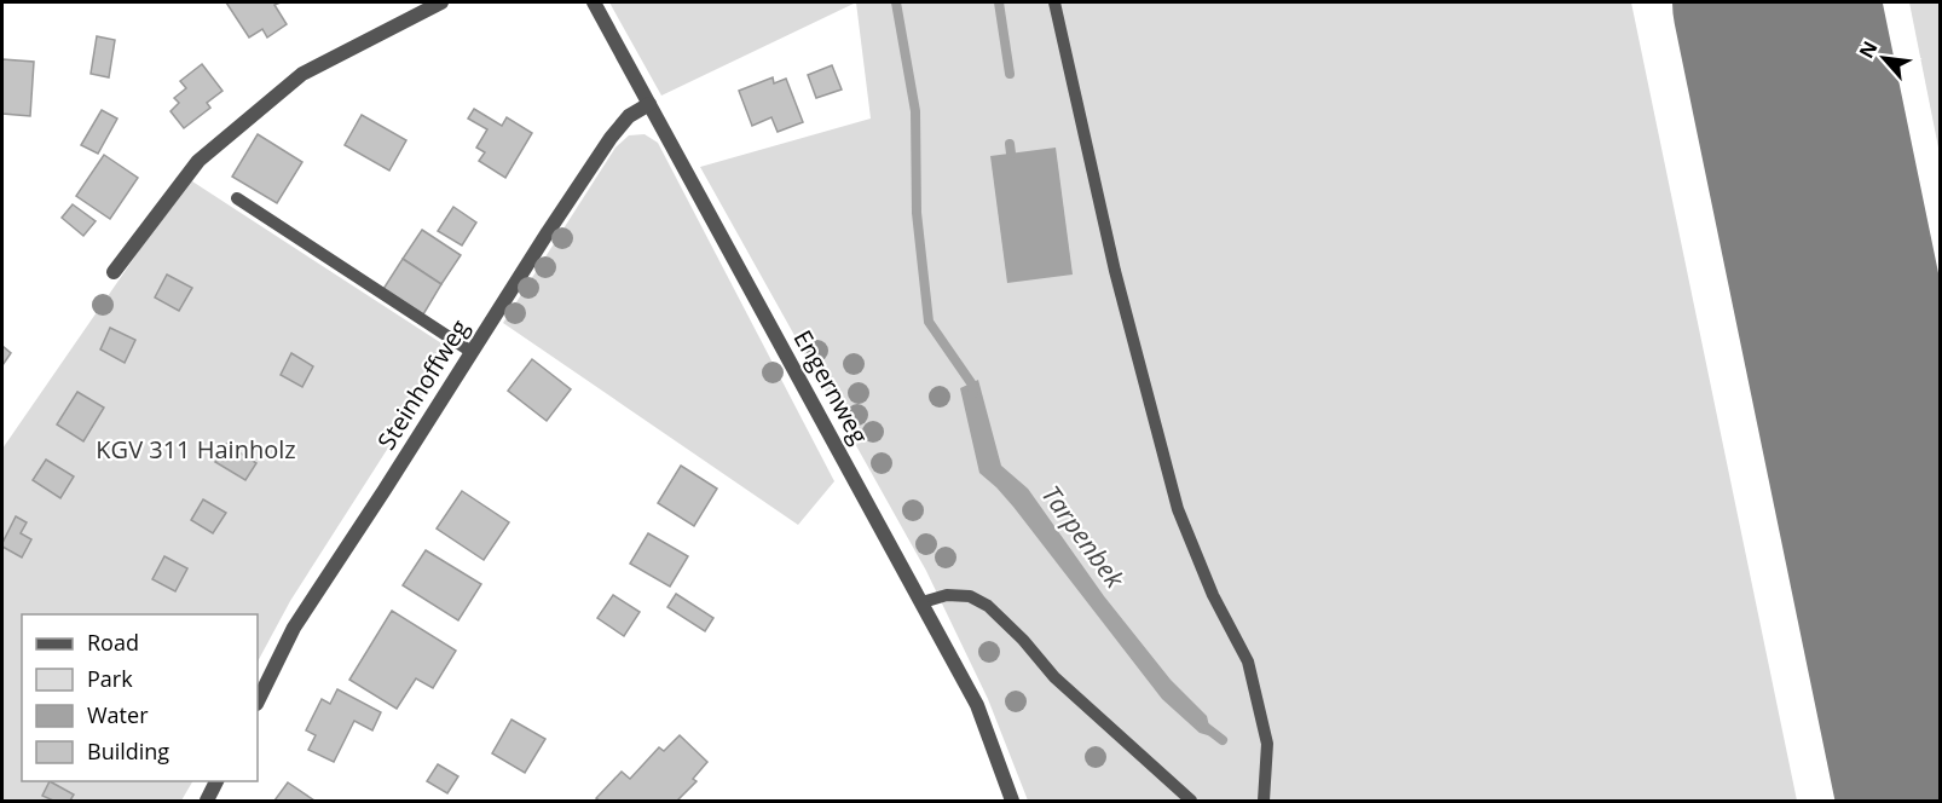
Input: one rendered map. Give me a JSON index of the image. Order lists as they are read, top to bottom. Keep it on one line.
{"streets":{"street":["Steinhoffweg","Engernweg"]},"crossings":[["Steinhoffweg","Engernweg"]],"water":["Tarpenbek"],"parks":["KGV 311 Hainholz"],"legend":["Road","Park","Water","Building"],"north":"top left"}
